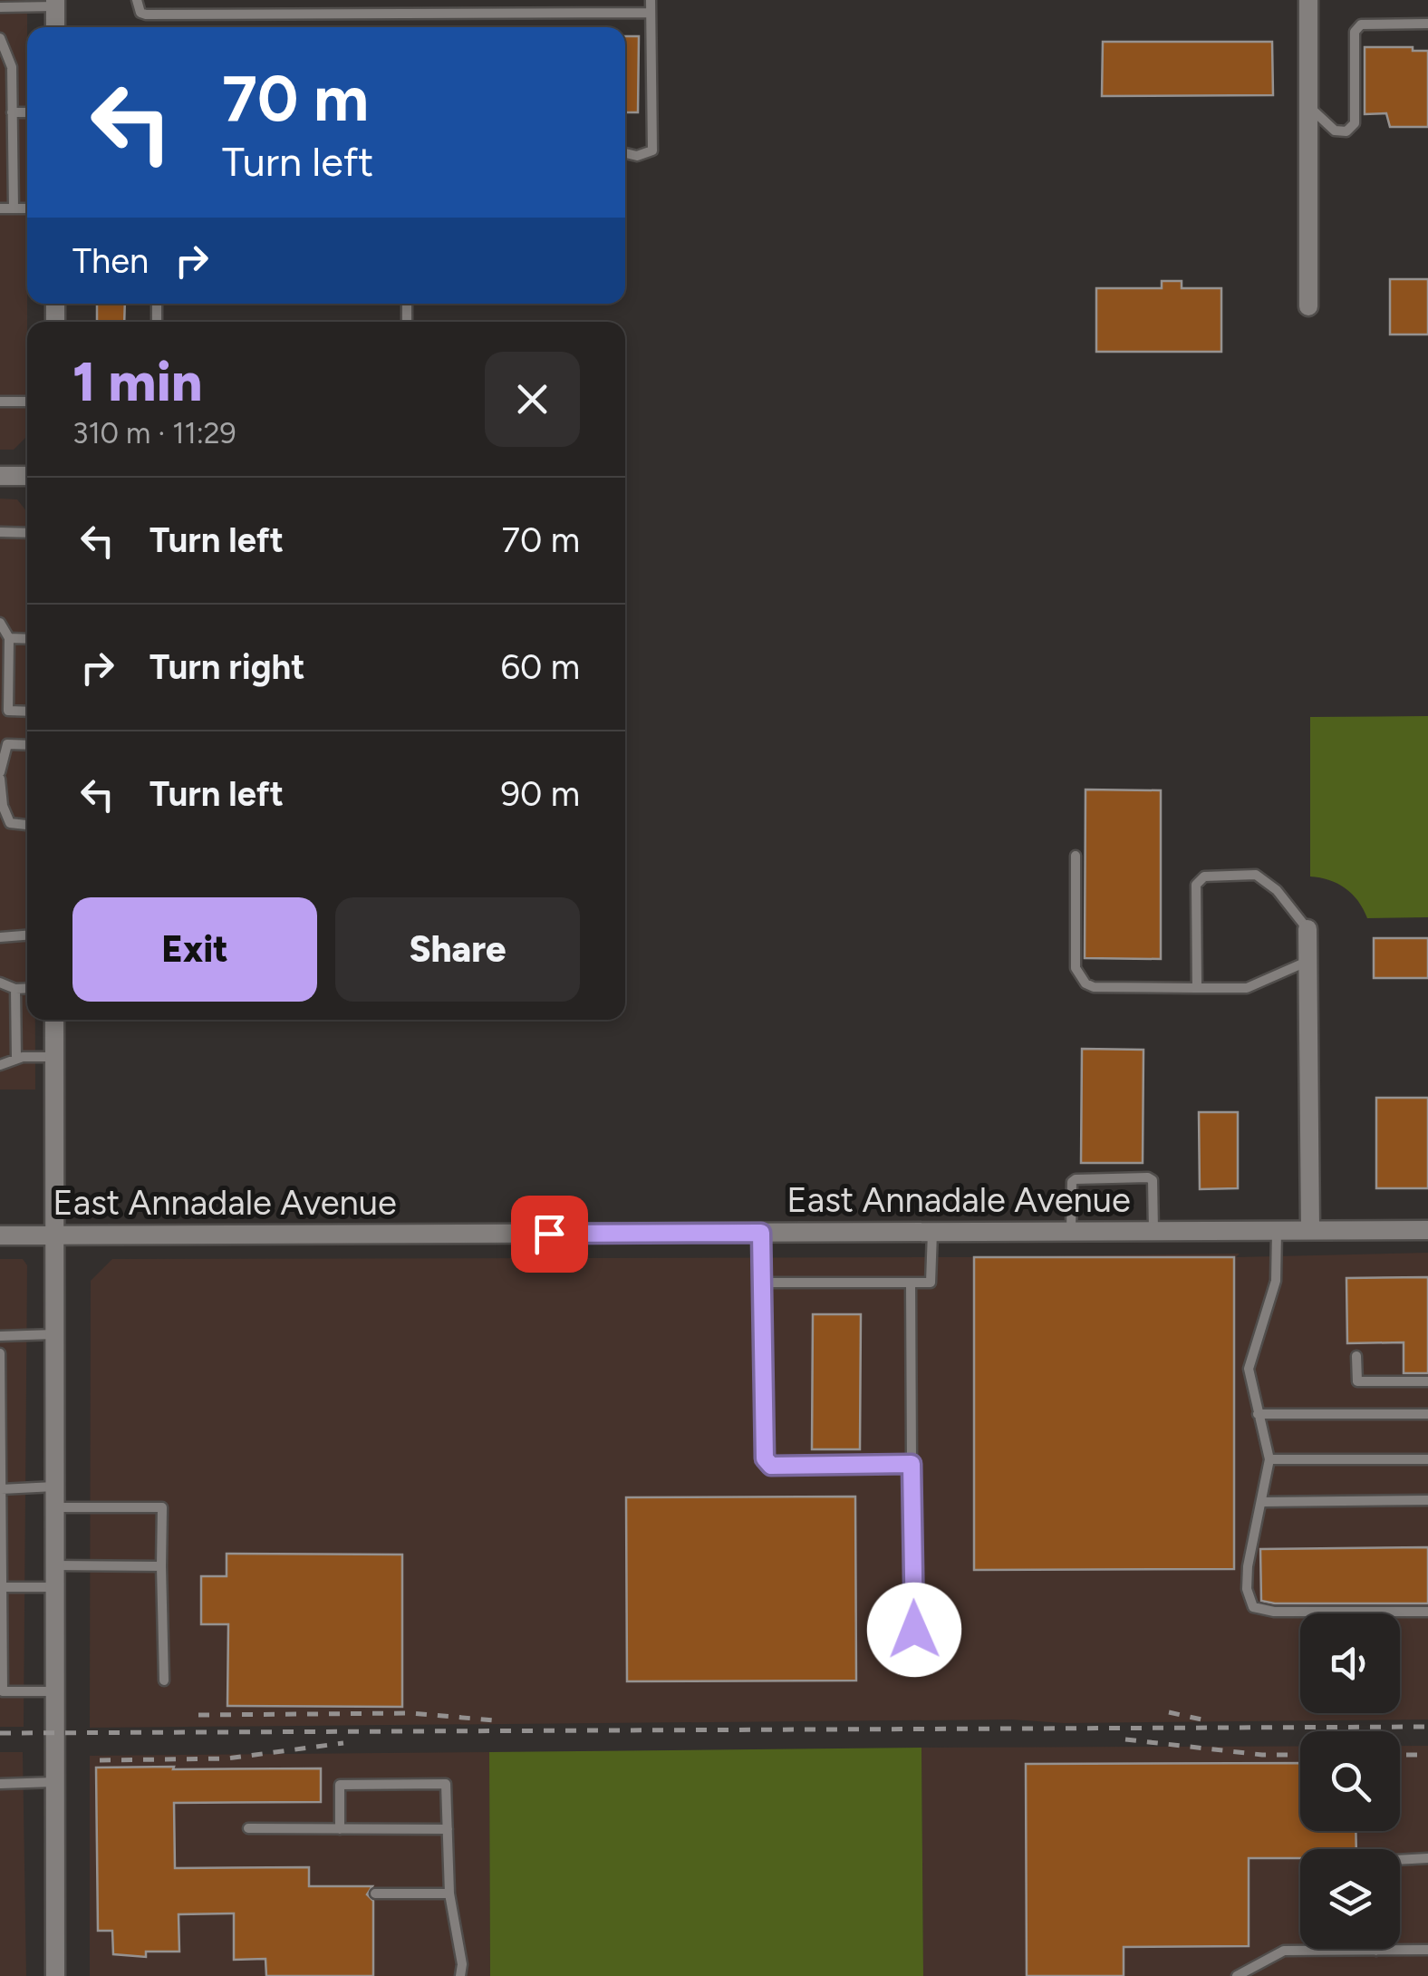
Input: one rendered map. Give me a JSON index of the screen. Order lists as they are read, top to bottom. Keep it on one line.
{"streets":{"street":["East Annadale Avenue"]},"page":{"turn":["70 m","Turn left"],"then":"Then","heading":["1 min","310 m · 11:29"],"list":[{"name":"Turn left","value":"70 m"},{"name":"Turn right","value":"60 m"},{"name":"Turn left","value":"90 m"}],"buttons":["Exit","Share"]}}
